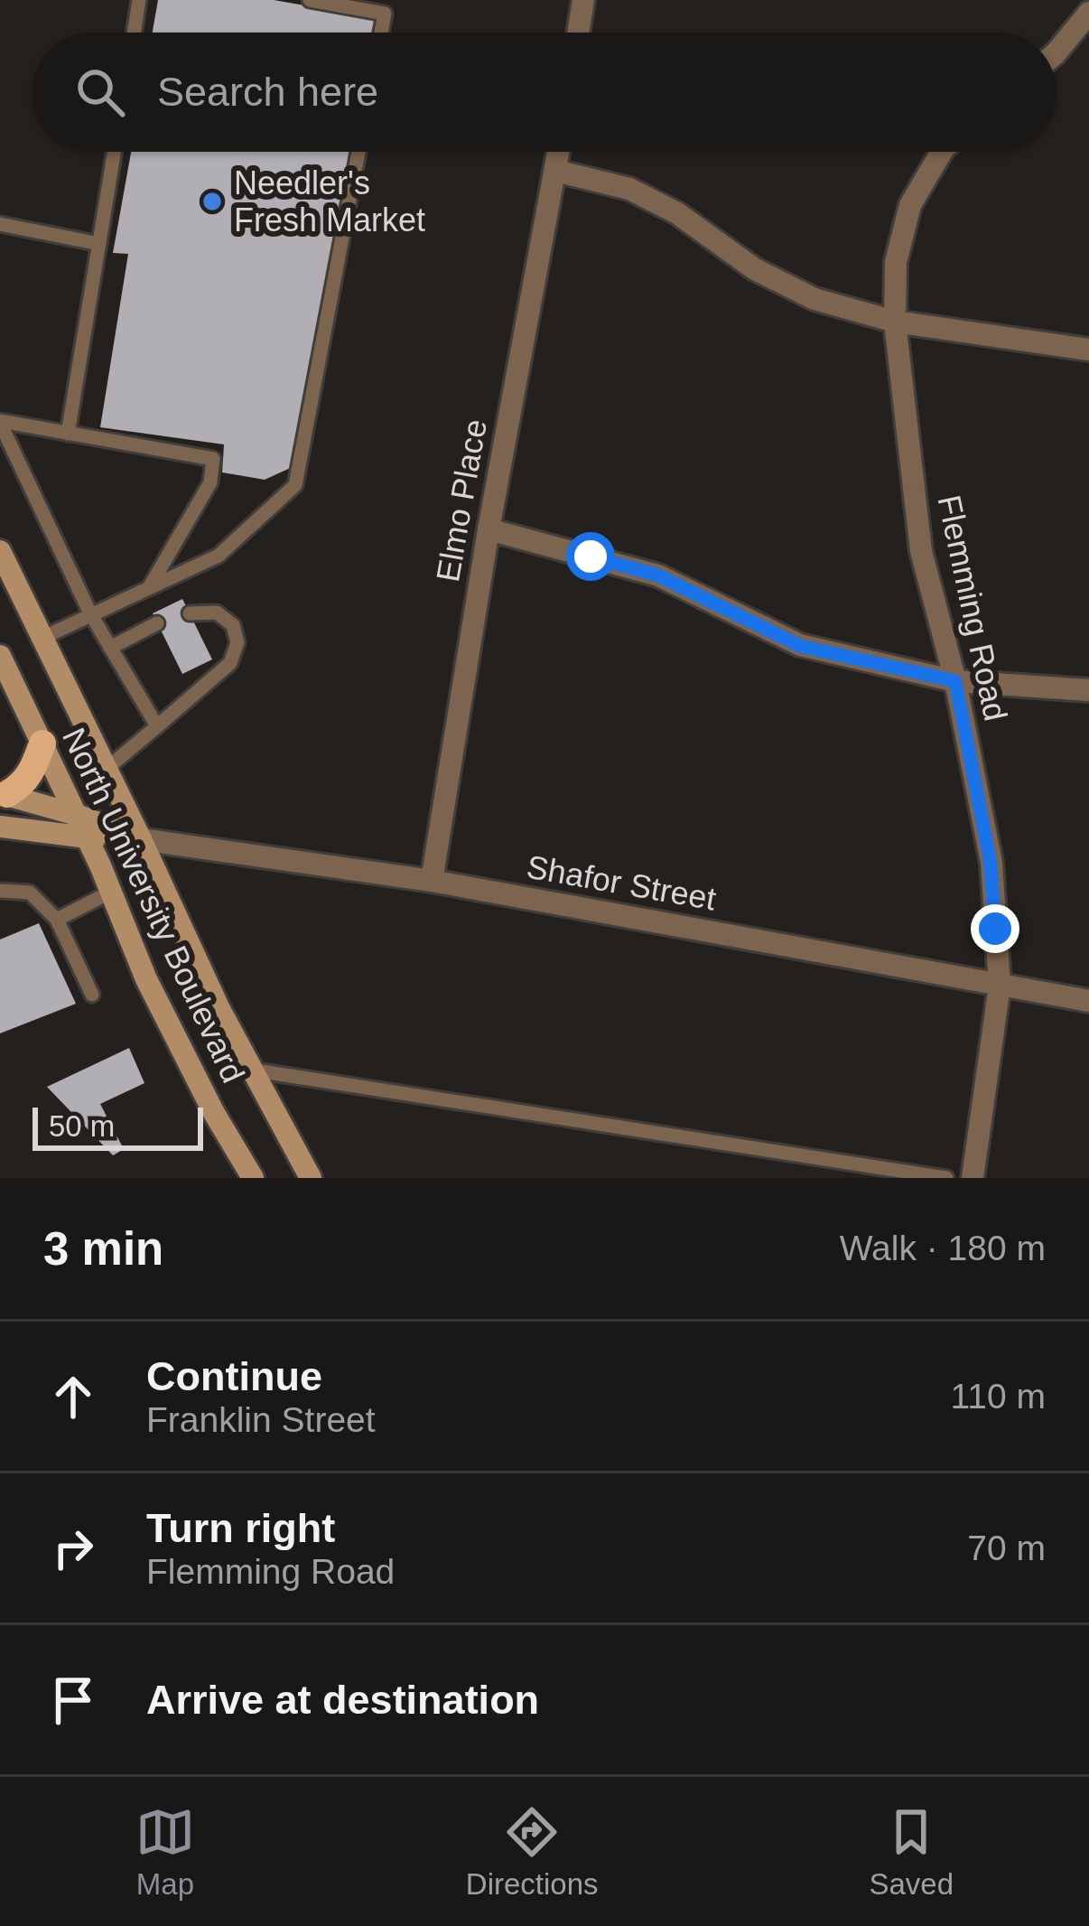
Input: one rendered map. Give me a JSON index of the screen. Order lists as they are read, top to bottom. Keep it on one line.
{"streets":{"main road":["Shafor Street","North University Boulevard"],"street":["Elmo Place","Flemming Road"]},"crossings":[["Elmo Place","Shafor Street"],["Flemming Road","Shafor Street"],["Shafor Street","North University Boulevard"]],"places":["Needler's Fresh Market"],"scale_bar":"50 m","page":{"search":"Search here","scale":"50 m","heading":["3 min","Walk · 180 m"],"list":[["Continue","Franklin Street","110 m"],["Turn right","Flemming Road","70 m"],"Arrive at destination"],"nav":["Map","Directions","Saved"]}}
